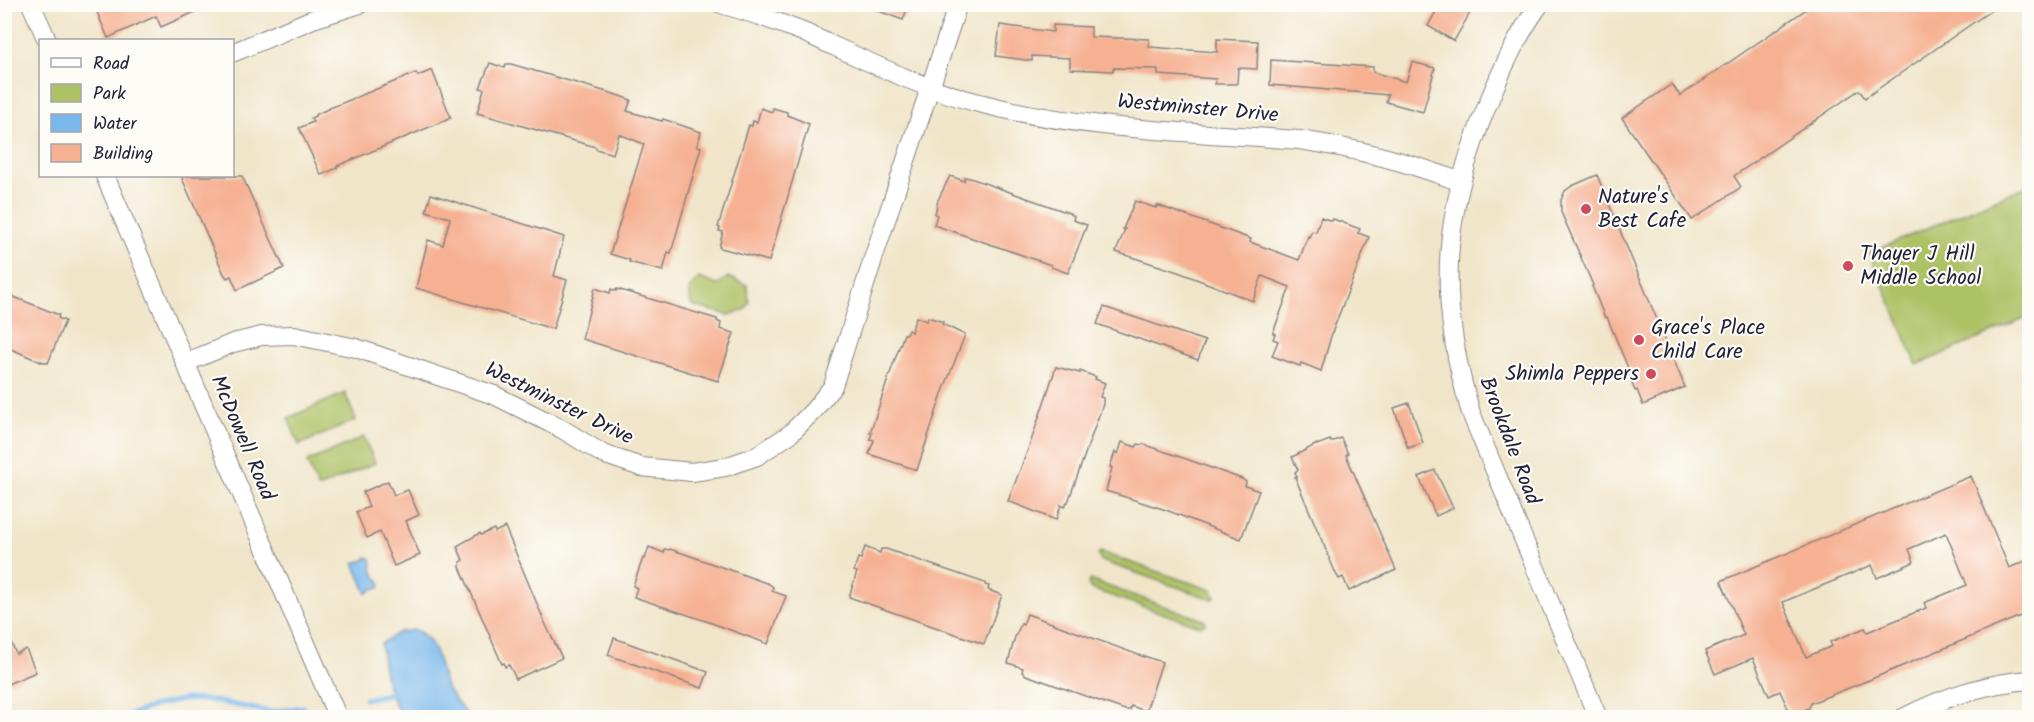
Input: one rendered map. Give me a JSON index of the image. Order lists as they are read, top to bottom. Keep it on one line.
{"streets":{"street":["Westminster Drive","McDowell Road","Brookdale Road"]},"crossings":[["Westminster Drive","McDowell Road"],["Westminster Drive","Brookdale Road"]],"places":["Nature's Best Cafe","Thayer J Hill Middle School","Grace's Place Child Care","Shimla Peppers"],"legend":["Road","Park","Water","Building"]}
